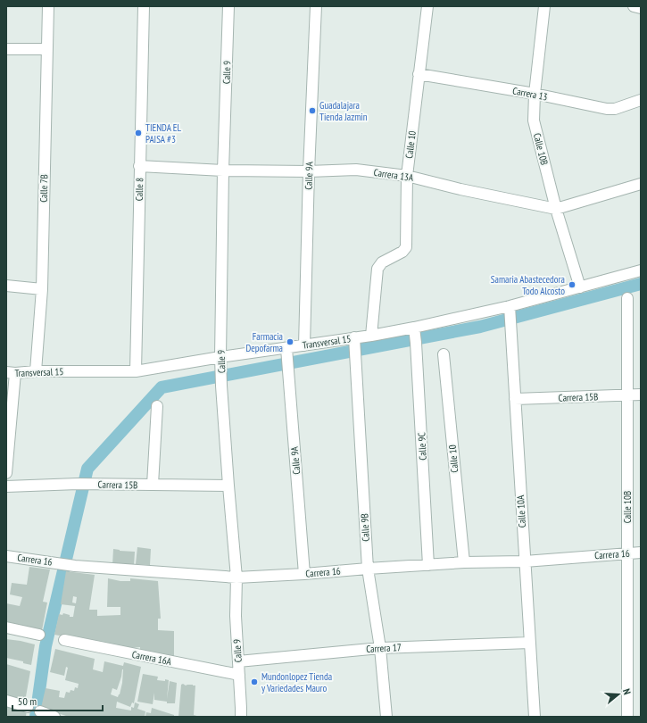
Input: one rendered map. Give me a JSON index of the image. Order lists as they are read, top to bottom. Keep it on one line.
{"streets":{"street":["Calle 9","Carrera 13","Calle 10","Calle 10B","Carrera 13A","Calle 9A","Calle 7B","Calle 8","Transversal 15","Carrera 15B","Calle 9C","Calle 10A","Calle 9B","Carrera 16","Carrera 17","Carrera 16A"]},"crossings":[["Calle 9","Carrera 13A"],["Calle 9","Transversal 15"],["Calle 9","Carrera 15B"],["Calle 9","Carrera 16"],["Calle 9","Carrera 17"],["Calle 9","Carrera 16A"],["Carrera 13","Calle 10"],["Carrera 13","Calle 10B"],["Calle 10","Carrera 13A"],["Calle 10","Transversal 15"],["Calle 10","Carrera 16"],["Calle 10B","Carrera 13A"],["Calle 10B","Transversal 15"],["Calle 10B","Carrera 15B"],["Calle 10B","Carrera 16"],["Carrera 13A","Calle 9A"],["Carrera 13A","Calle 8"],["Calle 9A","Transversal 15"],["Calle 9A","Carrera 16"],["Calle 7B","Transversal 15"],["Calle 8","Transversal 15"],["Transversal 15","Calle 9C"],["Transversal 15","Calle 10A"],["Transversal 15","Calle 9B"],["Carrera 15B","Calle 10A"],["Calle 9C","Carrera 16"],["Calle 10A","Carrera 16"],["Calle 10A","Carrera 17"],["Calle 9B","Carrera 16"],["Calle 9B","Carrera 17"]],"places":["Guadalajara Tienda Jazmin","TIENDA EL PAISA #3","Samaria Abastecedora Todo Alcosto","Farmacia Depofarma","Mundonlopez Tienda y Variedades Mauro"],"scale_bar":"50 m","north":"right"}
